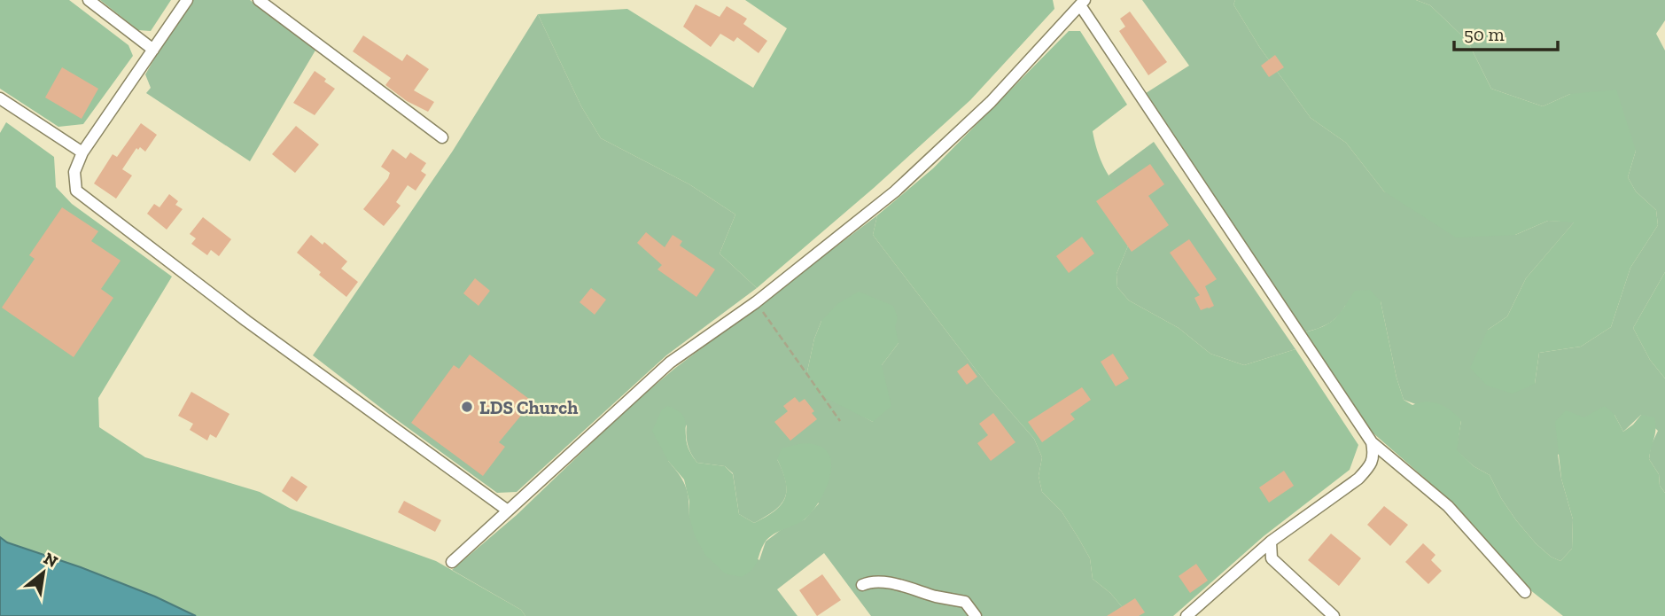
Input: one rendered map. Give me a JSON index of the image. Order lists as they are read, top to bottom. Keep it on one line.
{"places":["LDS Church"],"scale_bar":"50 m","north":"top right"}
